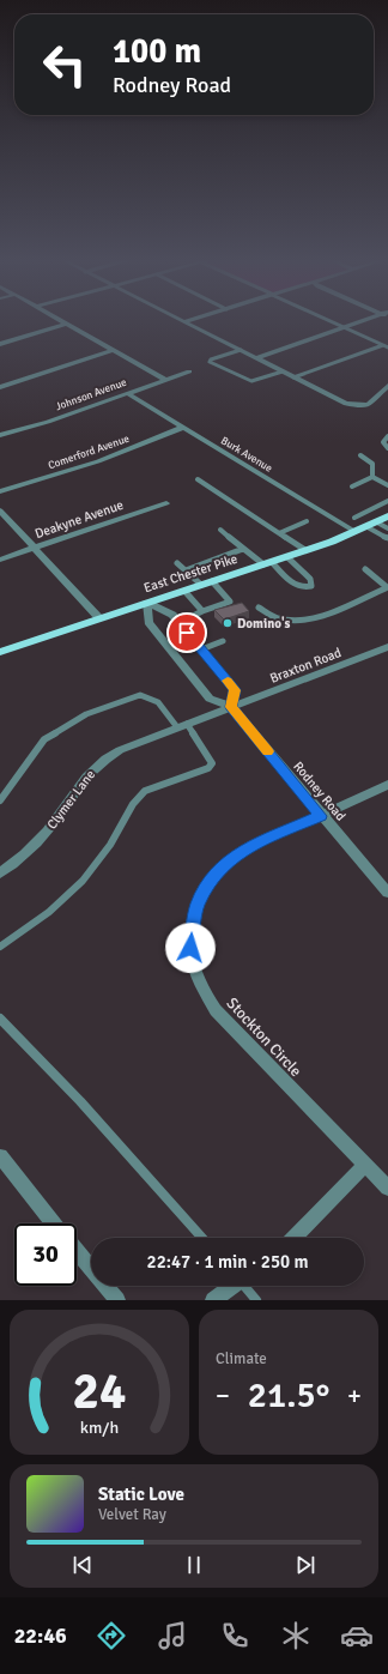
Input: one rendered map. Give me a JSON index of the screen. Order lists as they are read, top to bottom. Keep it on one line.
{"streets":{"main road":["East Chester Pike"],"street":["Johnson Avenue","Comerford Avenue","Burk Avenue","Deakyne Avenue","Braxton Road","Rodney Road","Clymer Lane","Stockton Circle"]},"crossings":[["Johnson Avenue","Burk Avenue"],["Comerford Avenue","Burk Avenue"],["Burk Avenue","East Chester Pike"],["East Chester Pike","Rodney Road"],["Braxton Road","Rodney Road"],["Braxton Road","Clymer Lane"],["Rodney Road","Clymer Lane"],["Rodney Road","Stockton Circle"]],"places":["Domino's"],"page":{"turn":["100 m","Rodney Road"],"limit":"30","trip":"22:47 · 1 min · 250 m","tile":"Climate","heat":["−","21.5°","+"],"song":["Static Love","Velvet Ray"],"tabs":"22:46","gauge":["24","km/h"]}}
